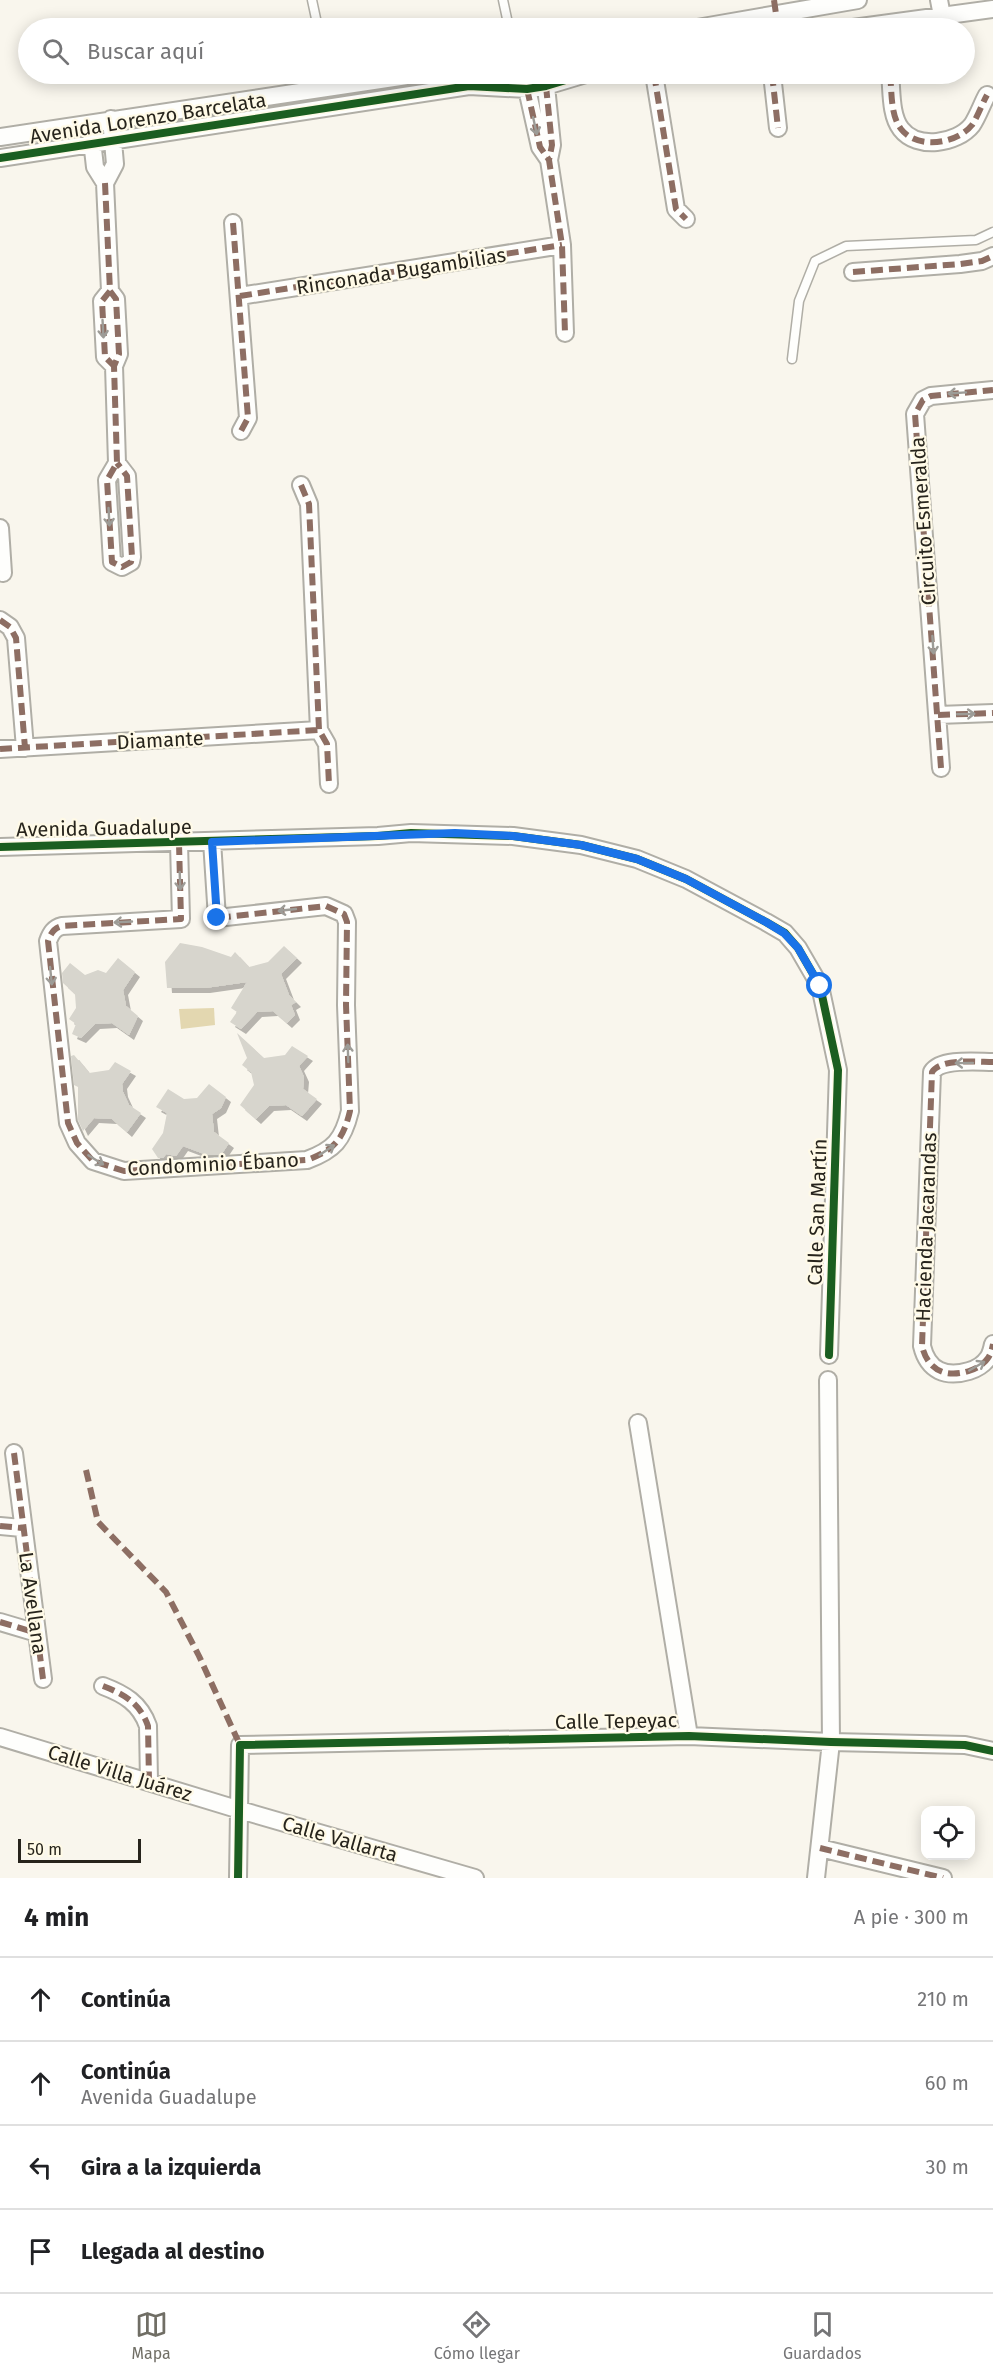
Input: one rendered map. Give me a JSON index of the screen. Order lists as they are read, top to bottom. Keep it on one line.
{"streets":{"street":["Avenida Lorenzo Barcelata","Rinconada Bugambilias","Circuito Esmeralda","Diamante","Avenida Guadalupe","Condominio Ébano","Calle San Martín","Hacienda Jacarandas","La Avellana","Calle Tepeyac","Calle Villa Juárez","Calle Vallarta"]},"crossings":[["Avenida Guadalupe","Condominio Ébano"],["Avenida Guadalupe","Calle San Martín"],["Calle Tepeyac","Calle Villa Juárez"],["Calle Tepeyac","Calle Vallarta"],["Calle Villa Juárez","Calle Vallarta"]],"one_way":["Circuito Esmeralda"],"scale_bar":"50 m","page":{"search":"Buscar aquí","scale":"50 m","heading":["4 min","A pie · 300 m"],"list":[["Continúa","210 m"],["Continúa","Avenida Guadalupe","60 m"],["Gira a la izquierda","30 m"],"Llegada al destino"],"nav":["Mapa","Cómo llegar","Guardados"]}}
